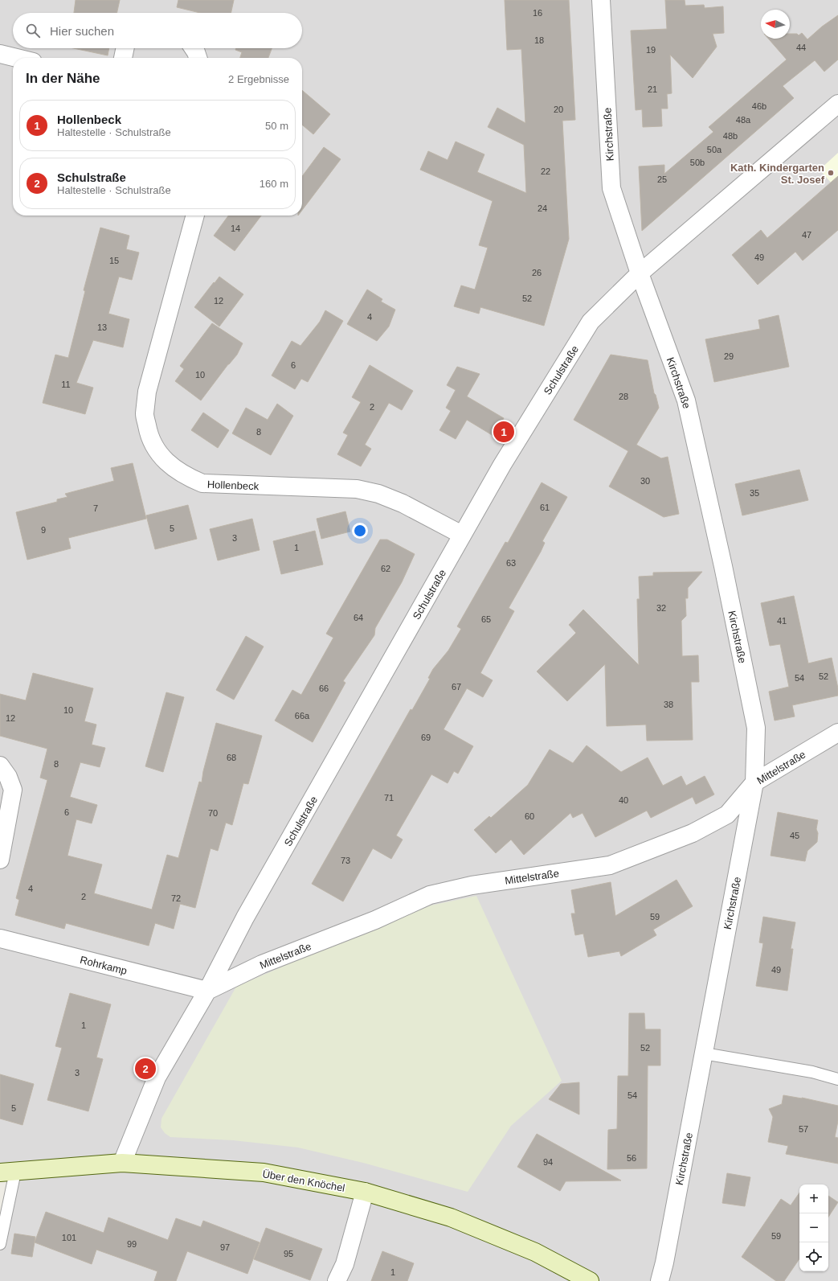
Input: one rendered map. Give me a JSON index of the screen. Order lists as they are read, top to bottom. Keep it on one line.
{"streets":{"main road":["Über den Knöchel"],"street":["Kirchstraße","Schulstraße","Hollenbeck","Mittelstraße","Rohrkamp"]},"crossings":[["Kirchstraße","Schulstraße"],["Kirchstraße","Mittelstraße"],["Schulstraße","Hollenbeck"],["Schulstraße","Mittelstraße"],["Schulstraße","Rohrkamp"],["Schulstraße","Über den Knöchel"],["Mittelstraße","Rohrkamp"]],"places":["Kath. Kindergarten St. Josef"],"house_numbers":["16","18","44","19","21","46b","20","48a","48b","50a","50b","22","25","24","14","47","49","15","26","52","12","4","13","29","6","10","11","28","2","8","30","35","61","7","5","9","3","1","63","62","32","64","65","41","52","54","67","66","38","10","66a","12","69","68","8","71","40","6","70","60","45","73","4","2","72","59","49","1","52","3","54","5","57","56","94","59","101","99","97","95","1"],"north":"left","page":{"search":"Hier suchen","heading":["In der Nähe","2 Ergebnisse"],"list":[{"mark":"1","name":"Hollenbeck","note":"Haltestelle · Schulstraße","value":"50 m"},{"mark":"2","name":"Schulstraße","note":"Haltestelle · Schulstraße","value":"160 m"}],"pins":["1","2"],"map_buttons":["+","−"]}}
